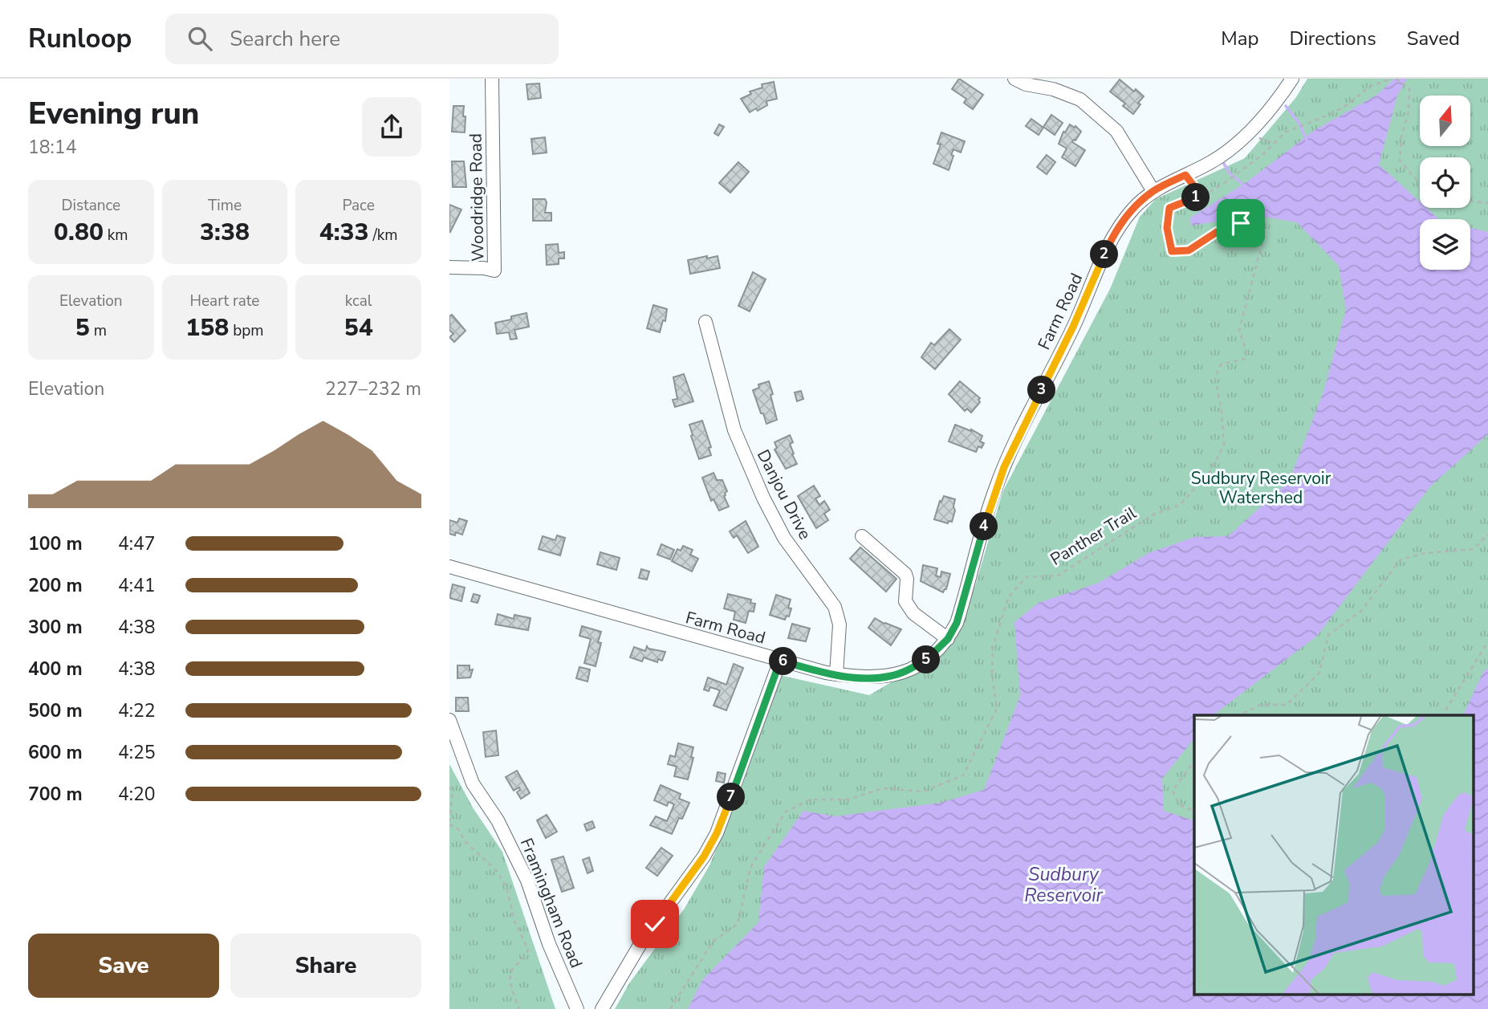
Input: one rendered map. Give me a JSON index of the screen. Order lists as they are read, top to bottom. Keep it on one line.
{"streets":{"street":["Woodridge Road","Farm Road","Danjou Drive","Framingham Road"],"path":["Panther Trail"]},"crossings":[["Farm Road","Danjou Drive"]],"water":["Sudbury Reservoir"],"parks":["Sudbury Reservoir Watershed"],"north":"top","page":{"header":"Runloop","search":"Search here","nav":["Map","Directions","Saved"],"heading":["Evening run","18:14"],"stats":[["Distance","0.80 km"],["Time","3:38"],["Pace","4:33 /km"],["Elevation","5 m"],["Heart rate","158 bpm"],["kcal","54"]],"pins":["1","2","3","4","5","6","7"],"chart":["Elevation","227–232 m"],"list":[{"name":"100 m","note":"4:47"},{"name":"200 m","note":"4:41"},{"name":"300 m","note":"4:38"},{"name":"400 m","note":"4:38"},{"name":"500 m","note":"4:22"},{"name":"600 m","note":"4:25"},{"name":"700 m","note":"4:20"}],"buttons":["Save","Share"]}}
